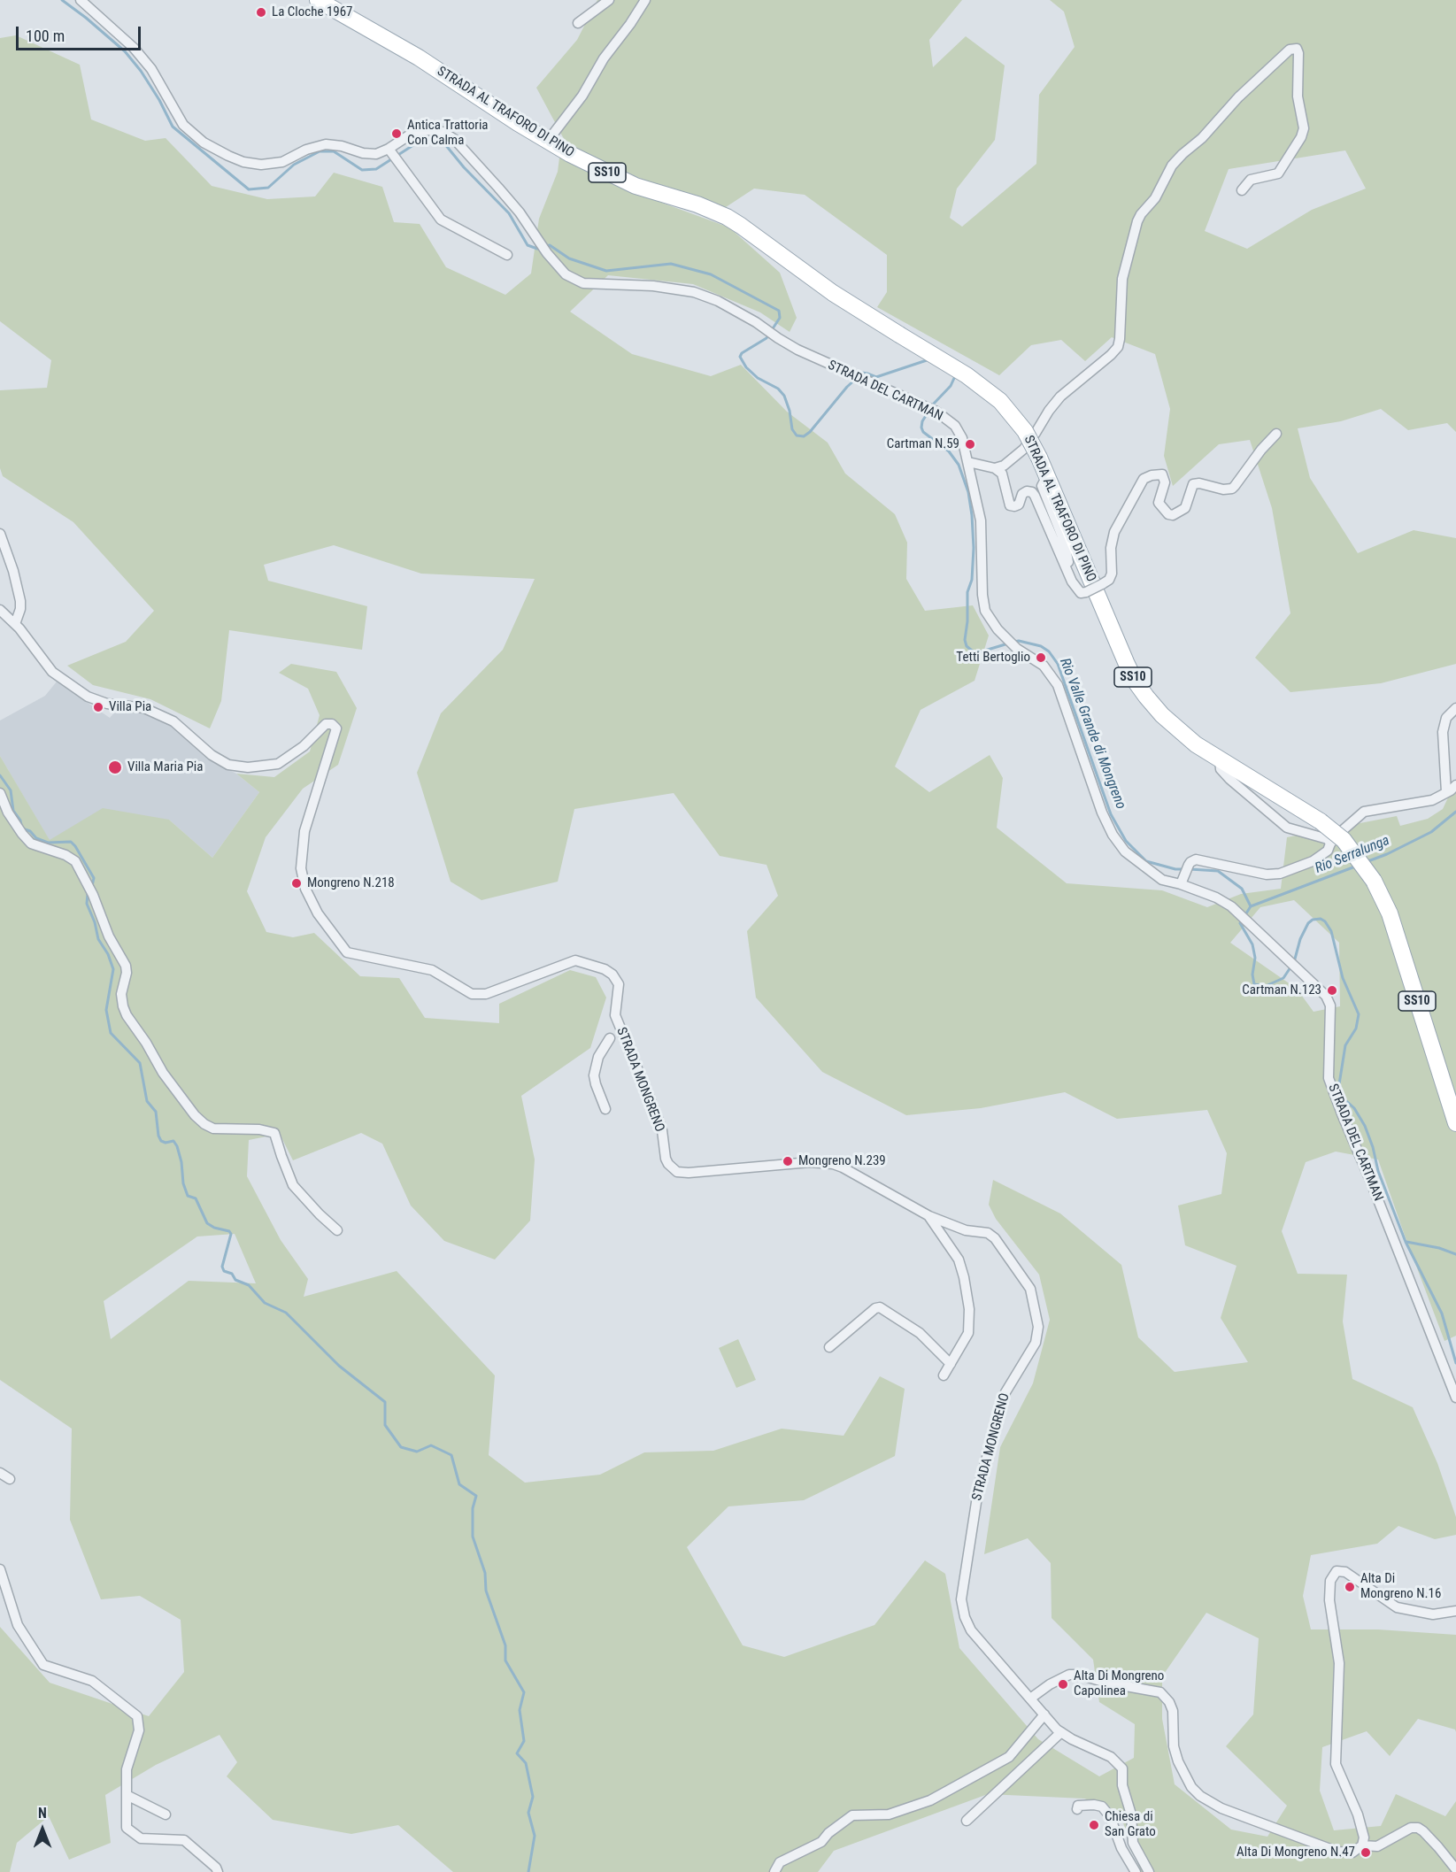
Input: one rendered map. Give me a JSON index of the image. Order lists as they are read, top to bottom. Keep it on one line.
{"streets":{"main road":["STRADA AL TRAFORO DI PINO","SS10"],"street":["STRADA DEL CARTMAN","STRADA MONGRENO"]},"water":["Rio Valle Grande di Mongreno","Rio Serralunga"],"places":["La Cloche 1967","Antica Trattoria Con Calma","Cartman N.59","Tetti Bertoglio","Villa Pia","Villa Maria Pia","Mongreno N.218","Cartman N.123","Mongreno N.239","Alta Di Mongreno N.16","Alta Di Mongreno Capolinea","Chiesa di San Grato","Alta Di Mongreno N.47"],"scale_bar":"100 m","north":"top"}
